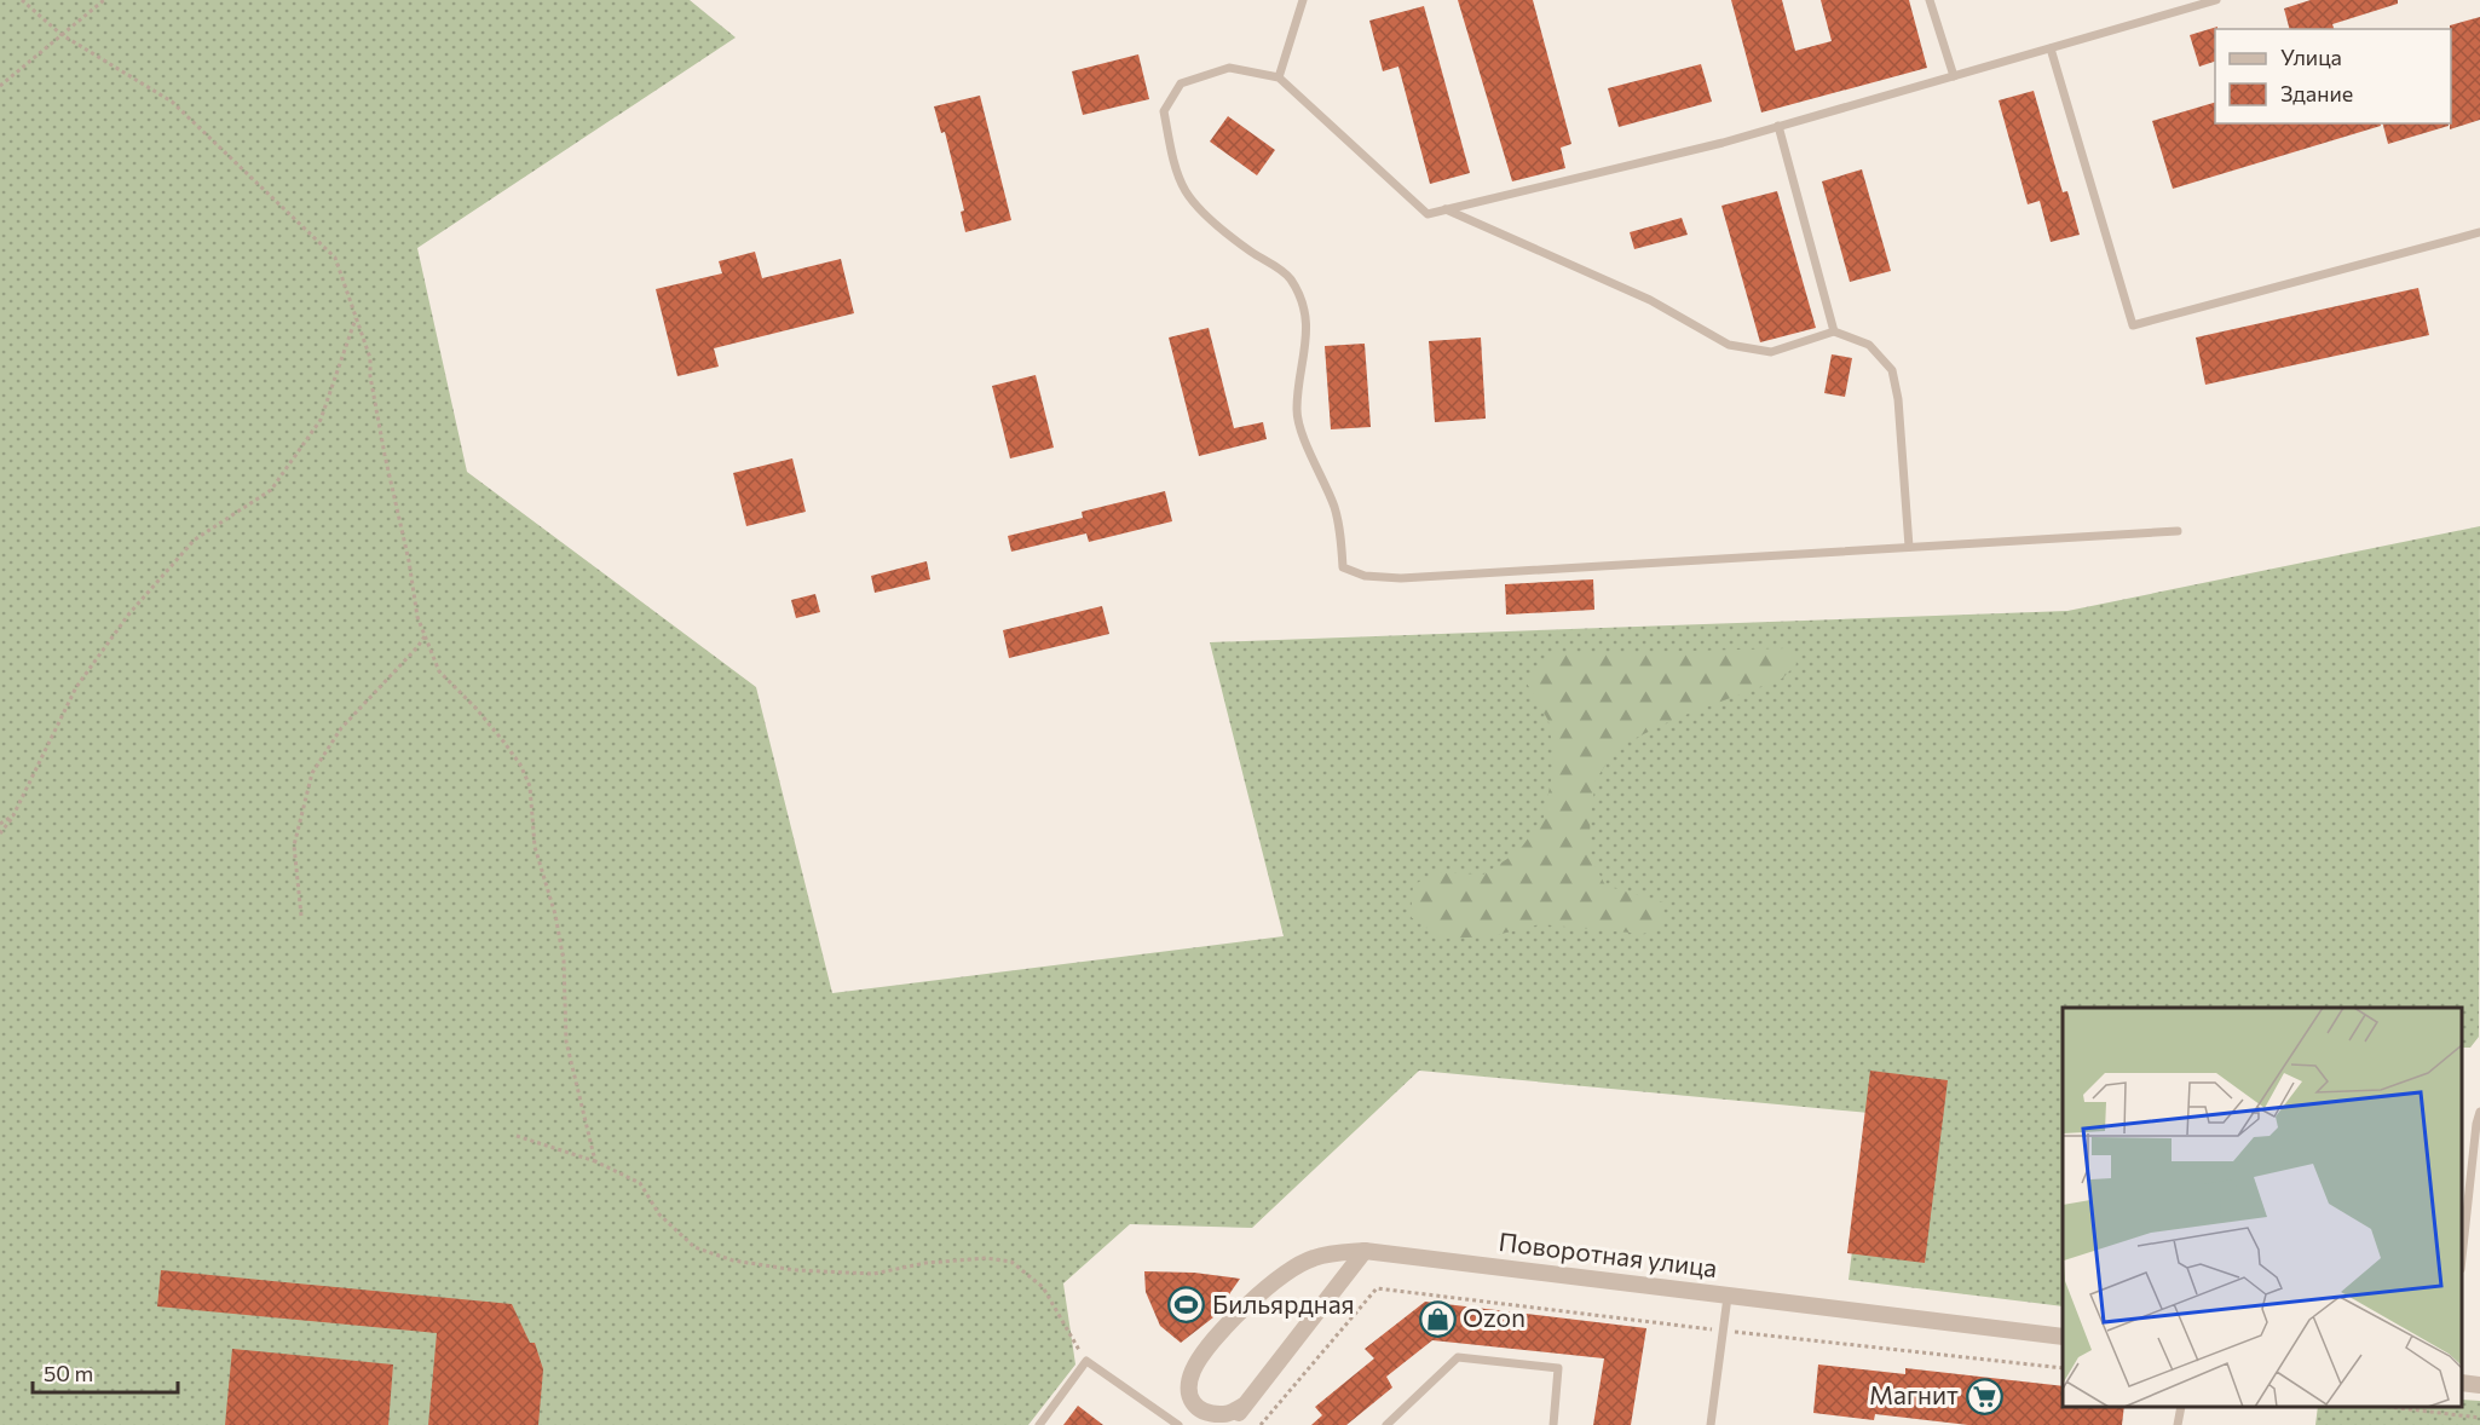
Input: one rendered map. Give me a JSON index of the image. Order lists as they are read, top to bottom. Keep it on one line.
{"streets":{"street":["Поворотная улица"]},"places":{"sports":["Бильярдная"],"shop":["Ozon"],"supermarket":["Магнит"]},"legend":["Улица","Здание"],"scale_bar":"50 m"}
